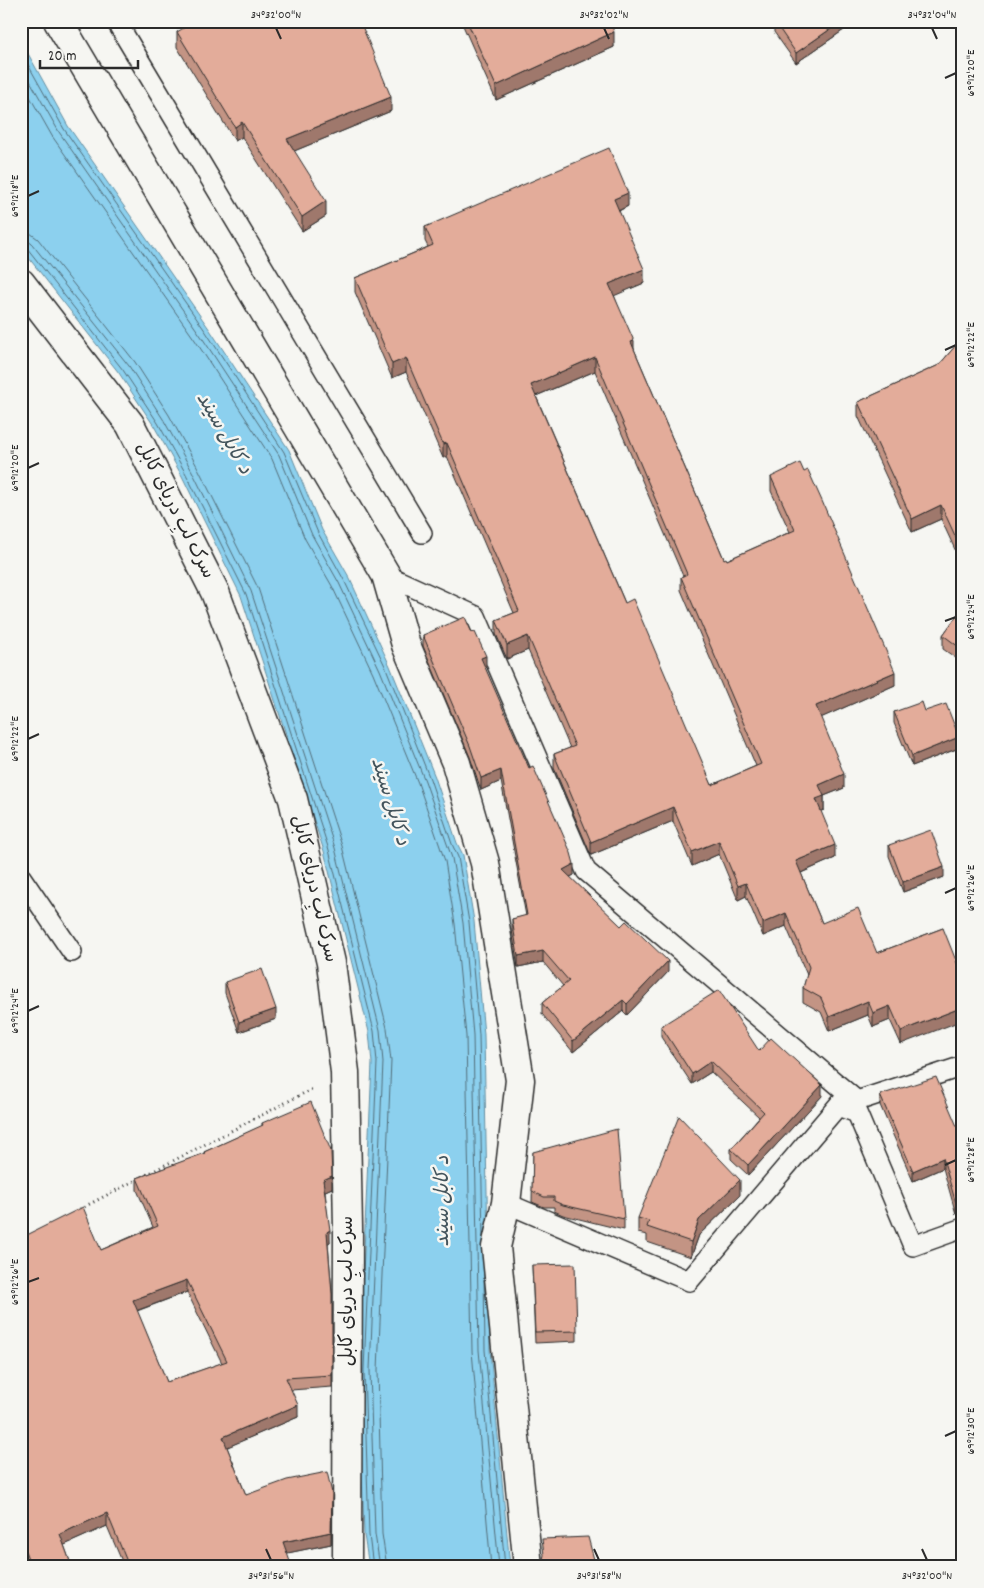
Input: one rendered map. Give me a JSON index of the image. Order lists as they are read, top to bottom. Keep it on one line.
{"streets":{"street":["سرک لبِ دریای کابل"]},"water":["د کابل سيند"],"scale_bar":"20 m","coordinates":["34°32'00\"N","34°32'02\"N","34°32'04\"N","69°12'20\"E","69°12'18\"E","69°12'22\"E","69°12'24\"E","69°12'26\"E","69°12'28\"E","69°12'30\"E","34°31'56\"N","34°31'58\"N"]}
